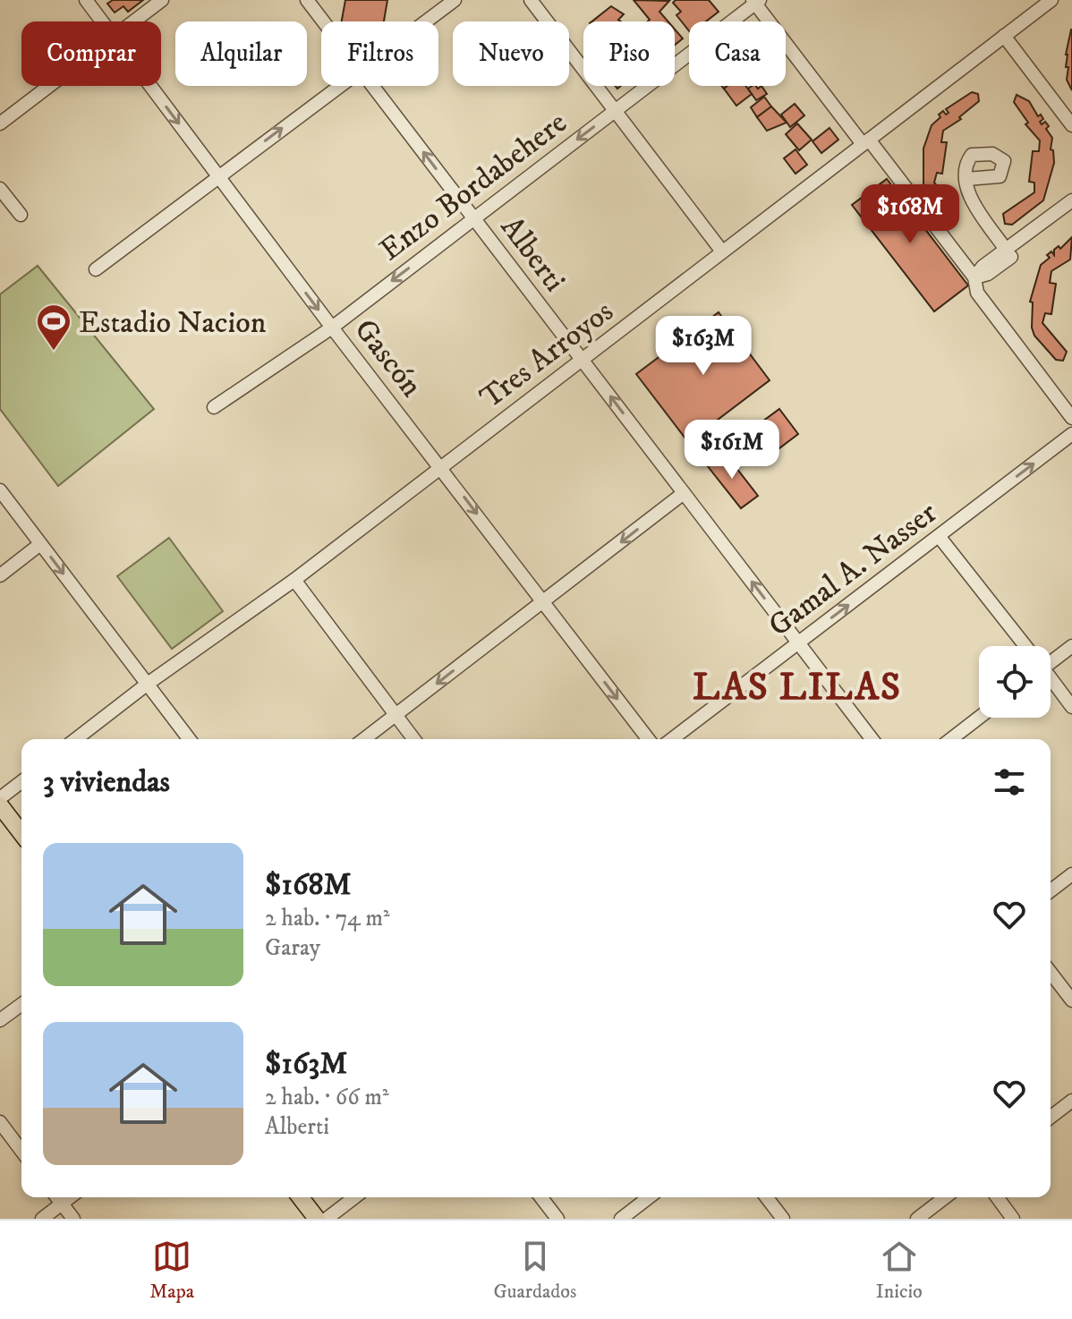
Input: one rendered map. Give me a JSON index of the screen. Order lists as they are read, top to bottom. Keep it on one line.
{"streets":{"street":["Enzo Bordabehere","Alberti","Tres Arroyos","Gascón","Gamal A. Nasser"]},"crossings":[["Enzo Bordabehere","Alberti"],["Enzo Bordabehere","Gascón"],["Alberti","Tres Arroyos"],["Alberti","Gamal A. Nasser"],["Tres Arroyos","Gascón"]],"one_way":["Enzo Bordabehere","Alberti","Gascón","Gamal A. Nasser"],"districts":["LAS LILAS"],"places":{"sports":["Estadio Nacion"]},"page":{"chip":["Comprar","Alquilar","Filtros","Nuevo","Piso","Casa"],"price":["$168M","$163M","$161M"],"heading":"3 viviendas","list":[{"name":"$168M","note":"2 hab. · 74 m² · Garay"},{"name":"$163M","note":"2 hab. · 66 m² · Alberti"}],"tabs":["Mapa","Guardados","Inicio"]}}
